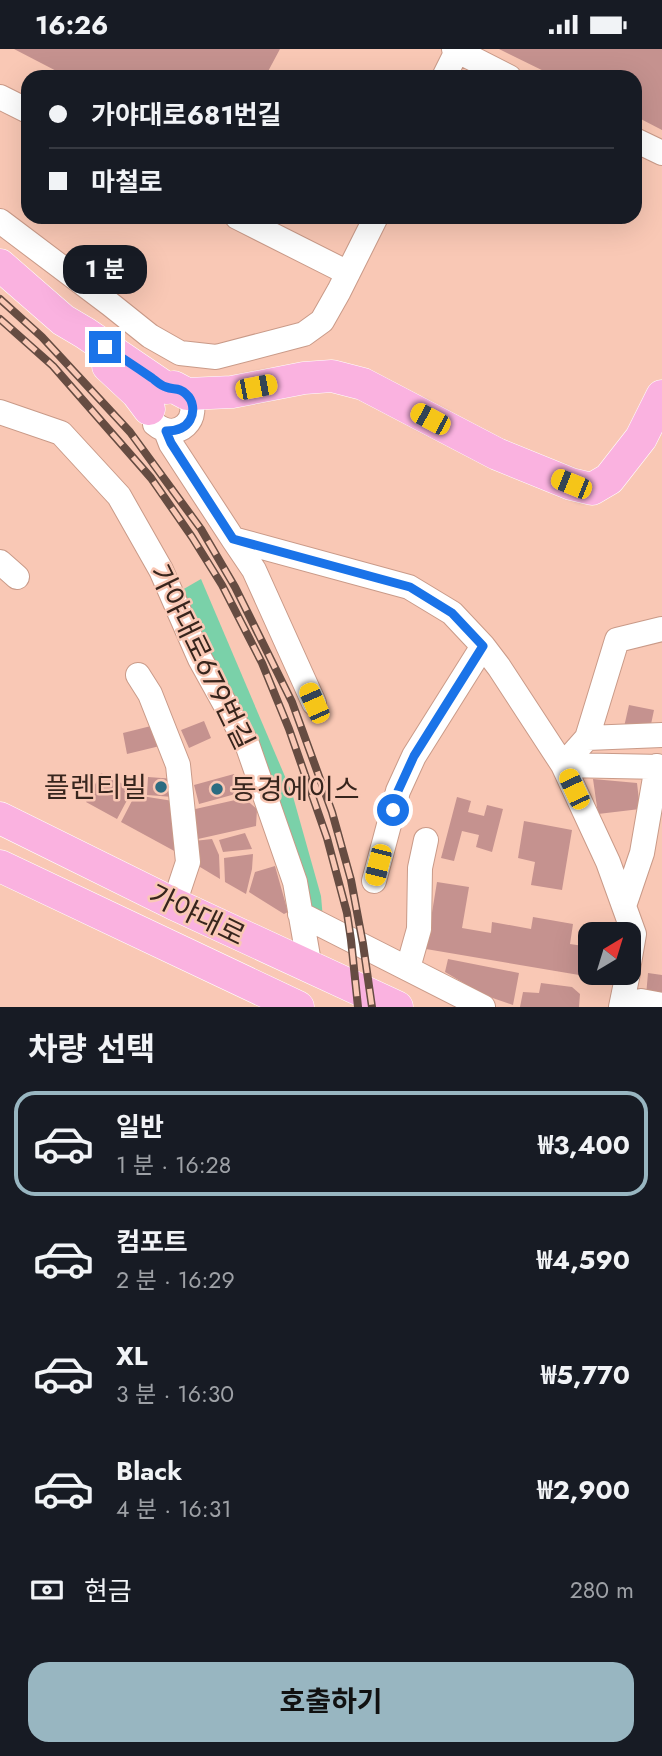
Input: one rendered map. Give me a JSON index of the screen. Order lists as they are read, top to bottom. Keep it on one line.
{"streets":{"main road":["가야대로"],"street":["가야대로679번길"]},"crossings":[["가야대로679번길","가야대로"]],"places":["플렌티빌","동경에이스"],"north":"top right","page":{"status":"16:26","banner":["가야대로681번길","마철로"],"bubble":"1 분","heading":"차량 선택","list":[{"name":"일반","note":"1 분 · 16:28","value":"₩3,400"},{"name":"컴포트","note":"2 분 · 16:29","value":"₩4,590"},{"name":"XL","note":"3 분 · 16:30","value":"₩5,770"},{"name":"Black","note":"4 분 · 16:31","value":"₩2,900"}],"pay":["현금","280 m"],"buttons":"호출하기"}}
